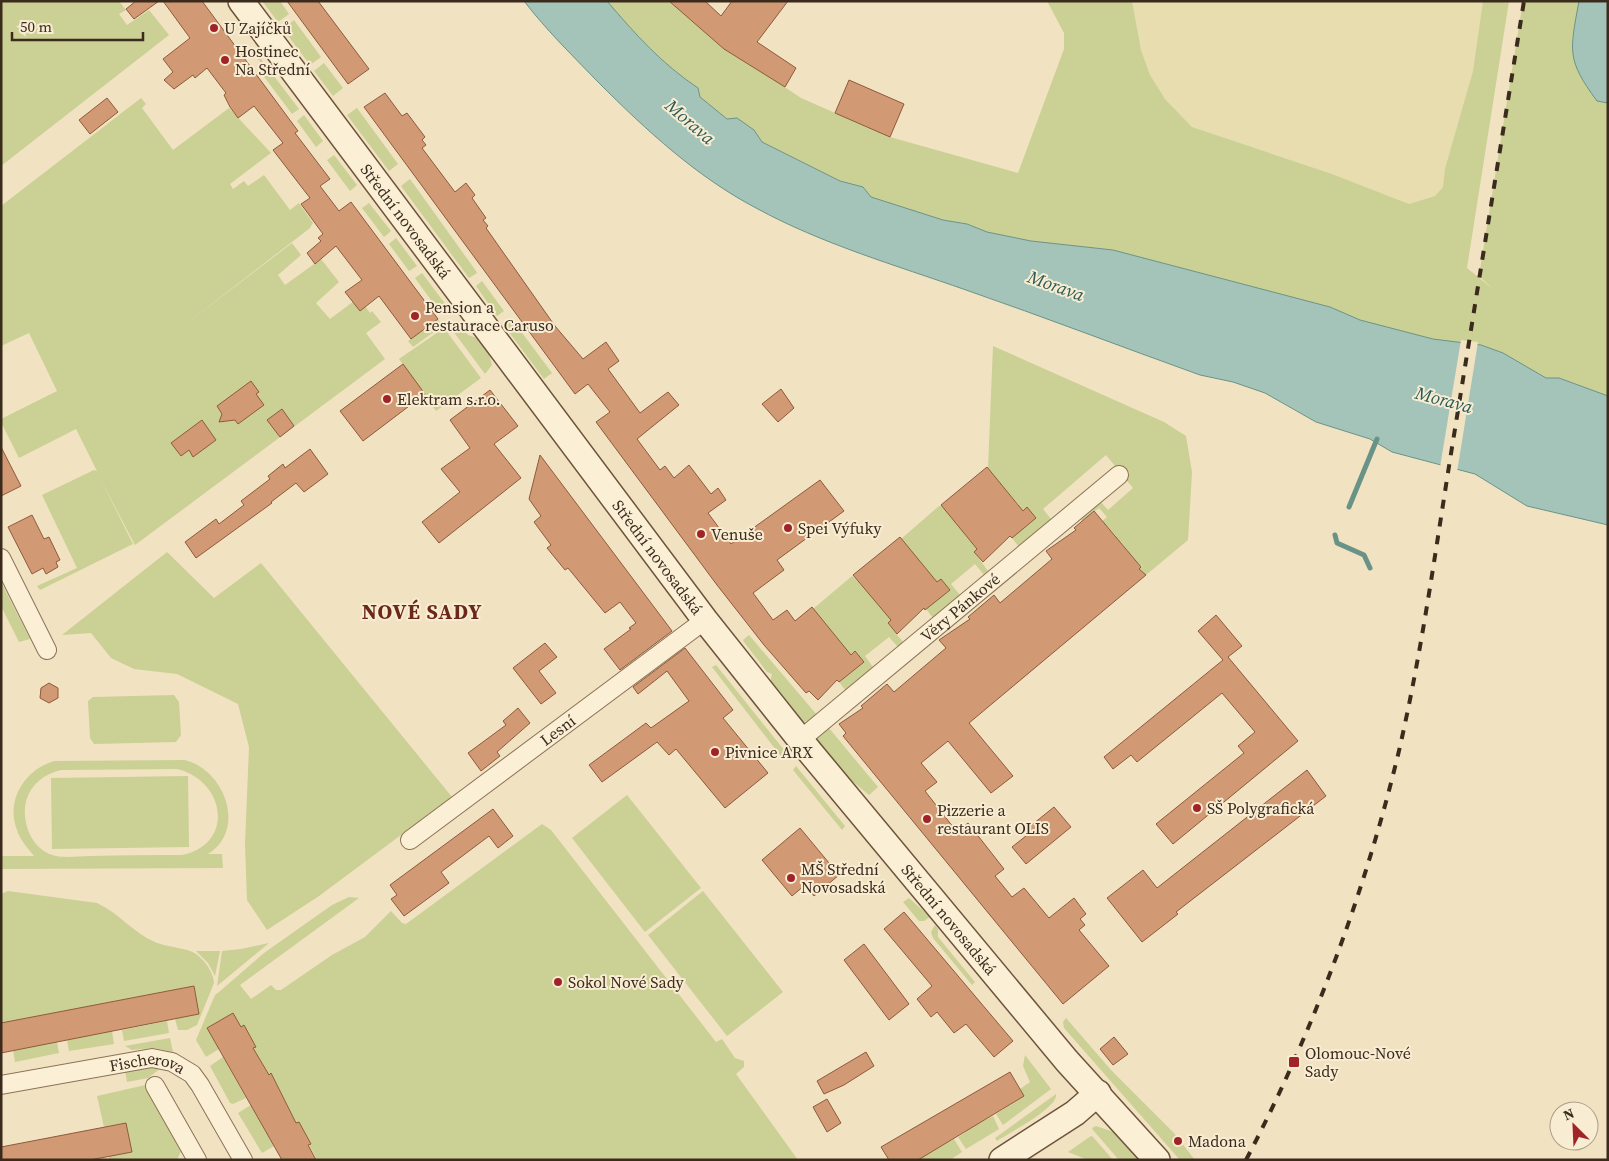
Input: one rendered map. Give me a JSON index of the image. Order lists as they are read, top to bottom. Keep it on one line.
{"streets":{"main road":["Střední novosadská"],"street":["Věry Pánkové","Lesní","Fischerova"]},"crossings":[["Střední novosadská","Věry Pánkové"],["Střední novosadská","Lesní"]],"districts":["NOVÉ SADY"],"water":["Morava"],"places":{"other":["U Zajíčků","Hostinec Na Střední","Pension a restaurace Caruso","Elektram s.r.o.","Spei Výfuky","Venuše","Pivnice ARX","SŠ Polygrafická","Pizzerie a restaurant OLIS","MŠ Střední Novosadská","Sokol Nové Sady","Madona"],"transit":["Olomouc-Nové Sady"]},"scale_bar":"50 m","north":"top left"}
